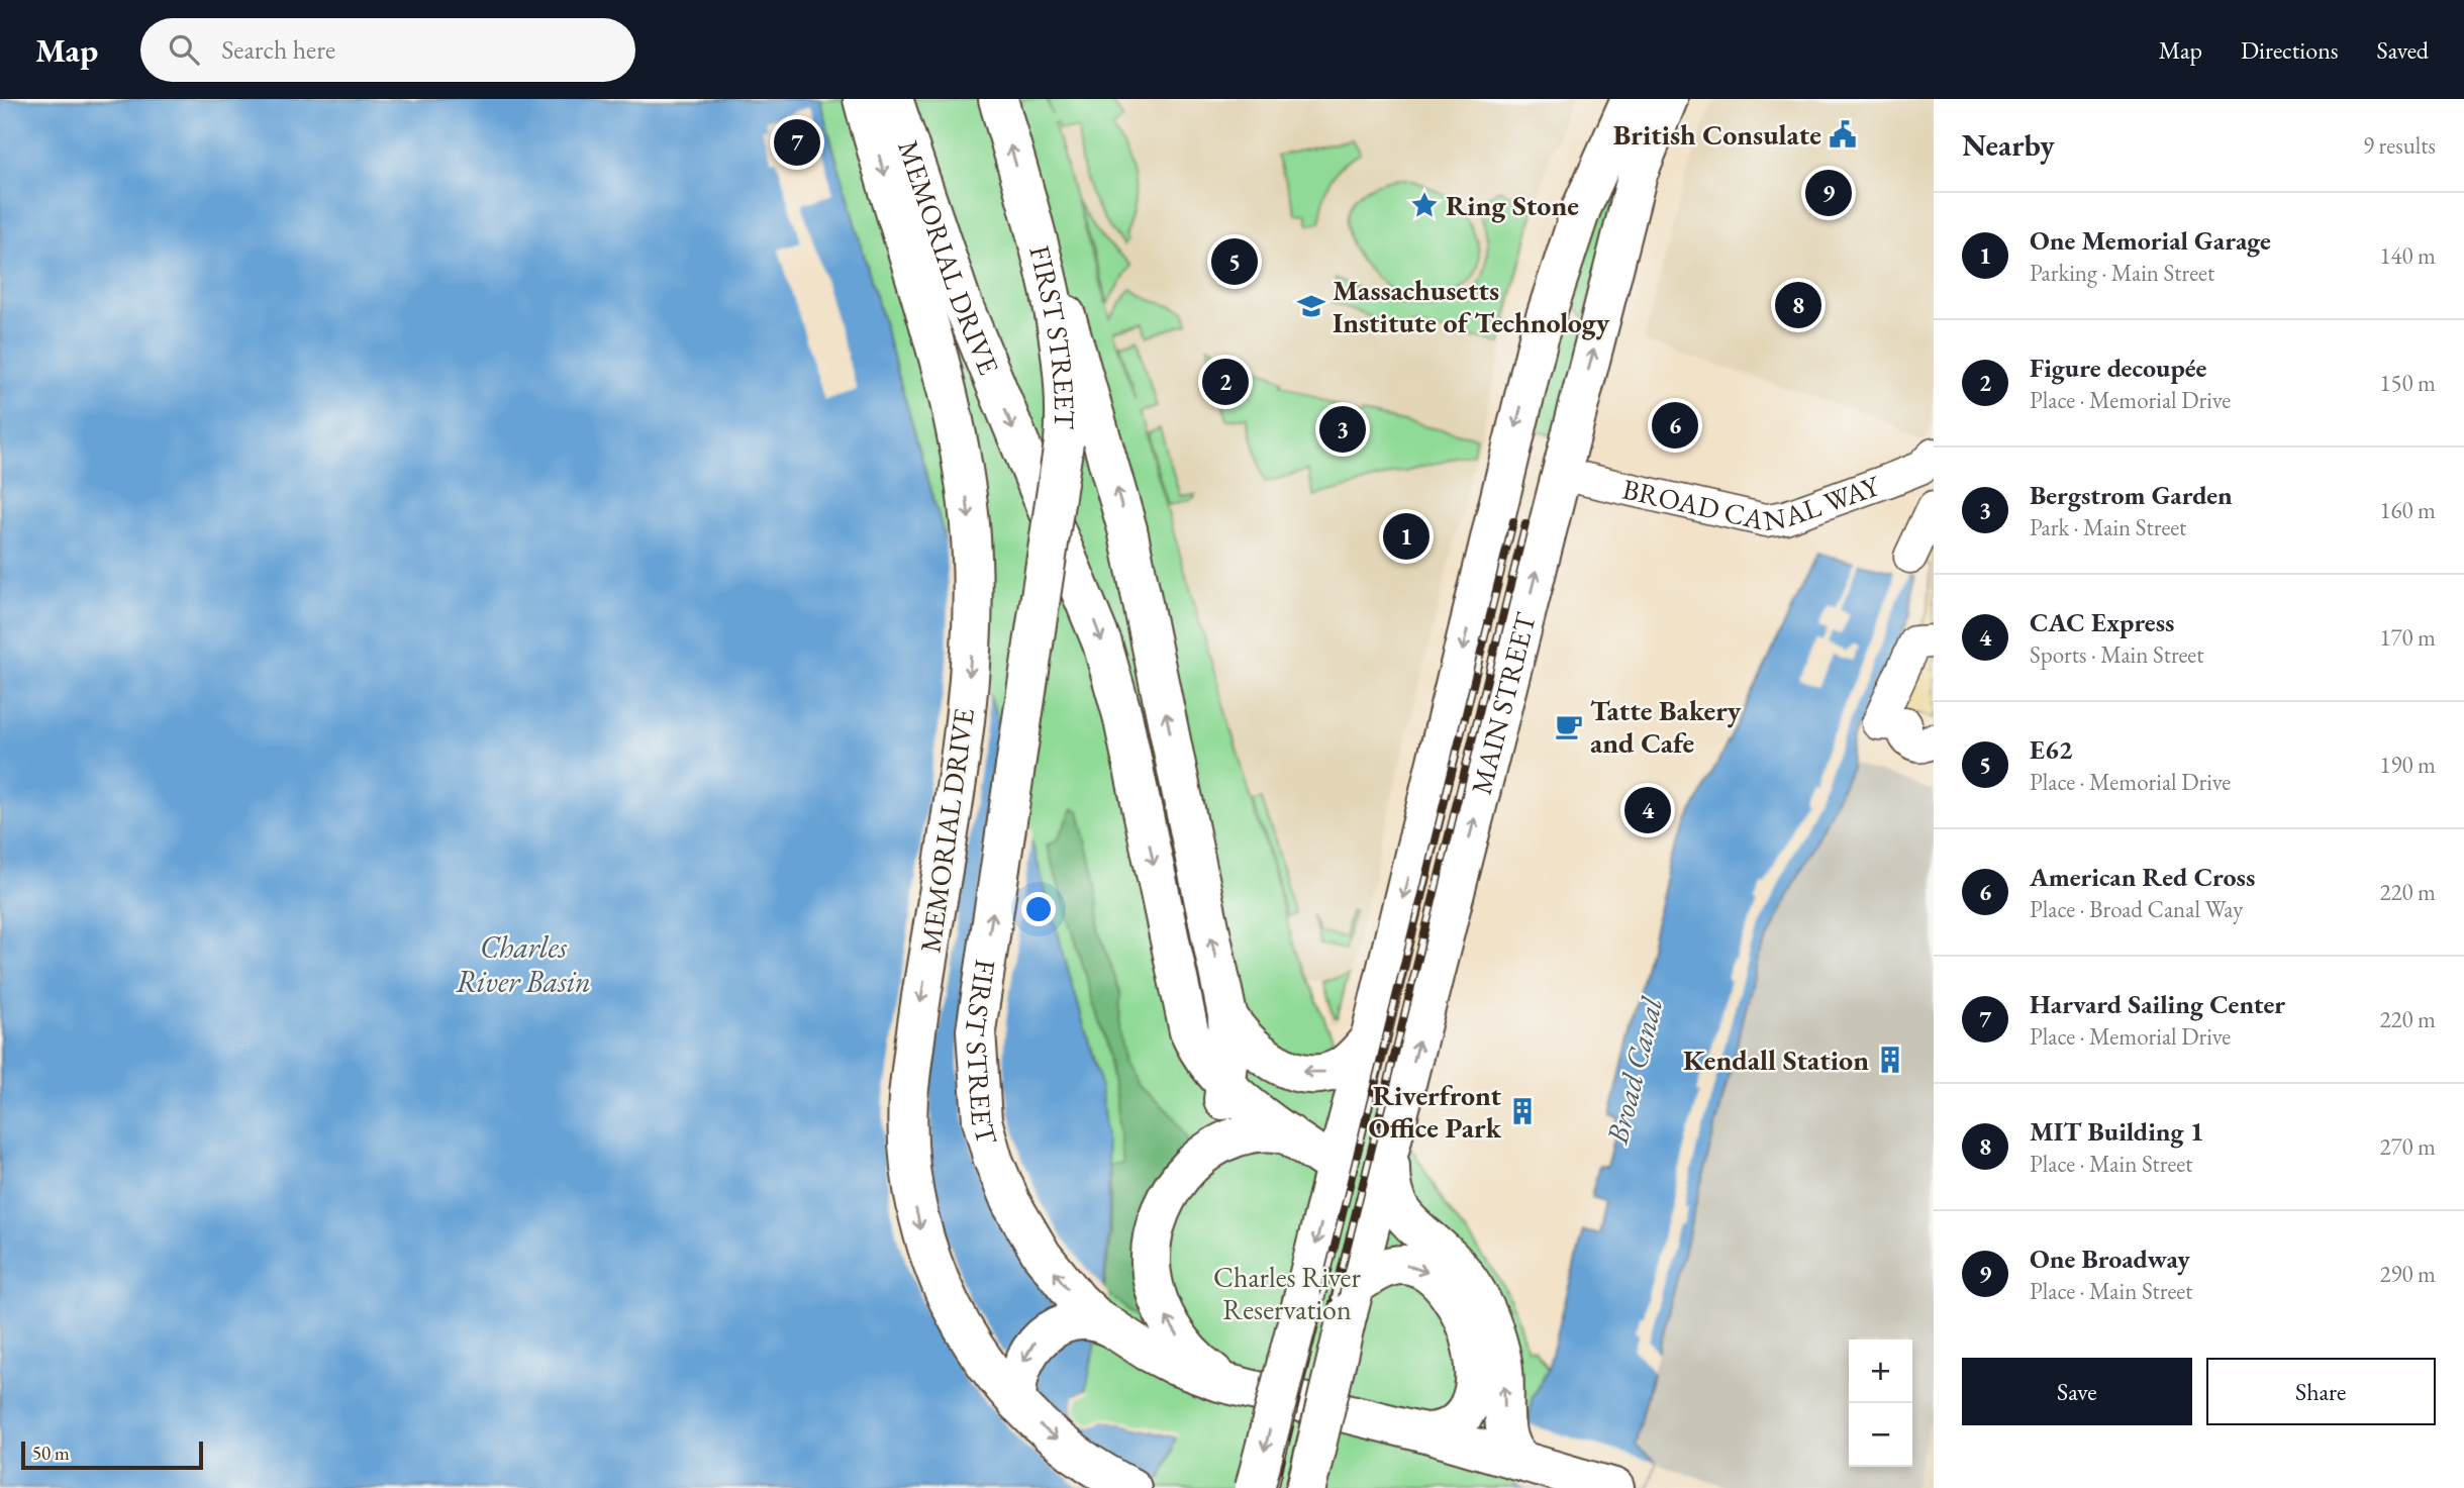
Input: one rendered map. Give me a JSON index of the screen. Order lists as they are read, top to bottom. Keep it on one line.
{"streets":{"main road":["MEMORIAL DRIVE","FIRST STREET","MAIN STREET"],"street":["BROAD CANAL WAY"]},"crossings":[["MEMORIAL DRIVE","MAIN STREET"],["BROAD CANAL WAY","MAIN STREET"]],"water":["Charles River Basin","Broad Canal"],"parks":["Charles River Reservation"],"places":{"public building":["British Consulate"],"place":["Ring Stone"],"school or university":["Massachusetts Institute of Technology"],"cafe":["Tatte Bakery and Cafe"],"building":["Kendall Station","Riverfront Office Park"]},"scale_bar":"50 m","page":{"header":"Map","search":"Search here","nav":["Map","Directions","Saved"],"heading":["Nearby","9 results"],"pins":["7","9","5","8","2","6","3","1","4"],"list":[{"mark":"1","name":"One Memorial Garage","note":"Parking · Main Street","value":"140 m"},{"mark":"2","name":"Figure decoupée","note":"Place · Memorial Drive","value":"150 m"},{"mark":"3","name":"Bergstrom Garden","note":"Park · Main Street","value":"160 m"},{"mark":"4","name":"CAC Express","note":"Sports · Main Street","value":"170 m"},{"mark":"5","name":"E62","note":"Place · Memorial Drive","value":"190 m"},{"mark":"6","name":"American Red Cross","note":"Place · Broad Canal Way","value":"220 m"},{"mark":"7","name":"Harvard Sailing Center","note":"Place · Memorial Drive","value":"220 m"},{"mark":"8","name":"MIT Building 1","note":"Place · Main Street","value":"270 m"},{"mark":"9","name":"One Broadway","note":"Place · Main Street","value":"290 m"}],"buttons":["Save","Share"],"map_buttons":["+","−"],"scale":"50 m"}}
